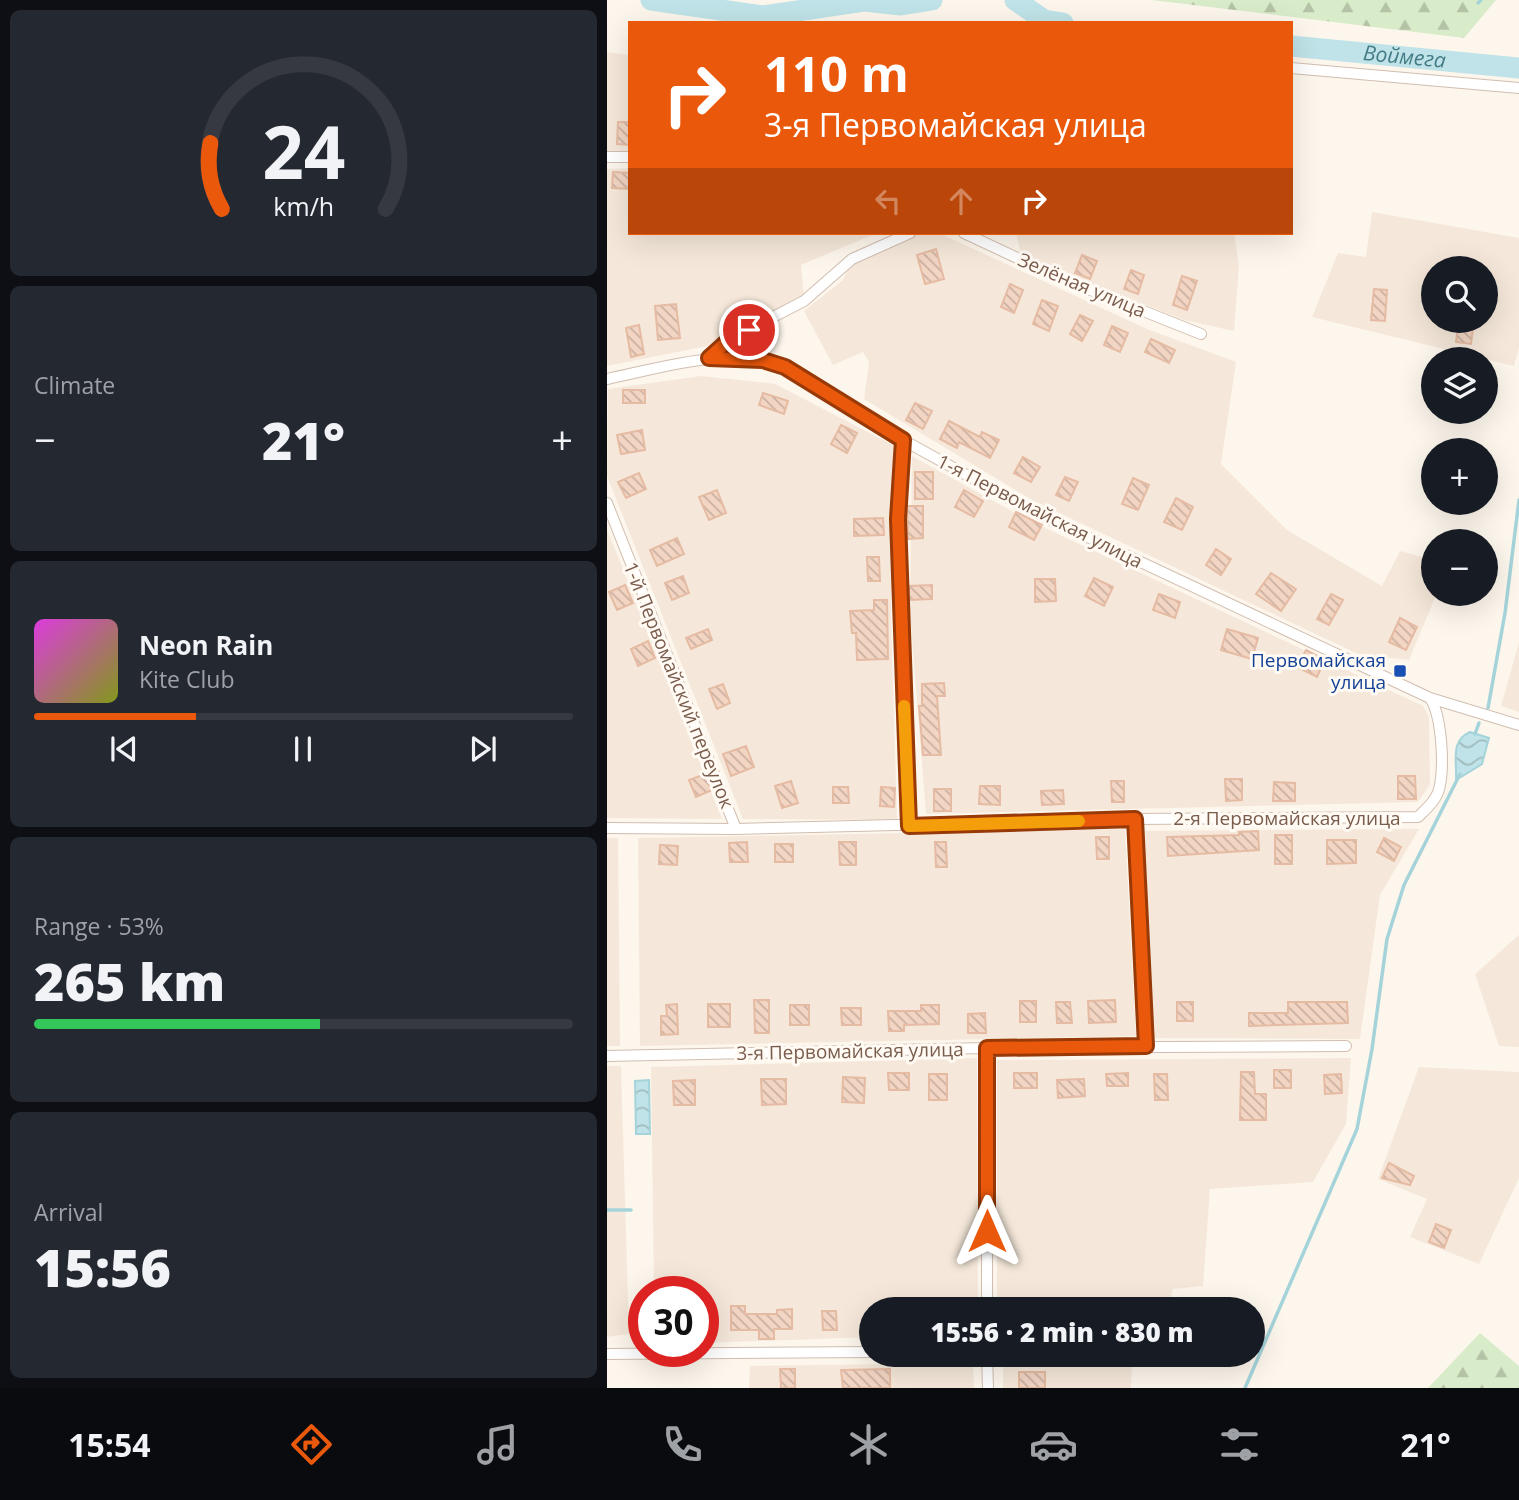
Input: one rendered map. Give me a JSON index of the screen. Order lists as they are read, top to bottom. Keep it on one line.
{"streets":{"street":["Зелёная улица","1-я Первомайская улица","1-й Первомайский переулок","2-я Первомайская улица","3-я Первомайская улица"]},"crossings":[["1-я Первомайская улица","2-я Первомайская улица"],["1-й Первомайский переулок","2-я Первомайская улица"]],"water":["Воймега"],"places":{"transit":["Первомайская улица"]},"page":{"turn":["110 m","3-я Первомайская улица"],"map_buttons":["+","−"],"tile":["Climate",["Range · 53%","265 km"],["Arrival","15:56"]],"heat":["−","21°","+"],"song":["Neon Rain","Kite Club"],"limit":"30","trip":"15:56 · 2 min · 830 m","tabs":["15:54","21°"],"gauge":["24","km/h"]}}
